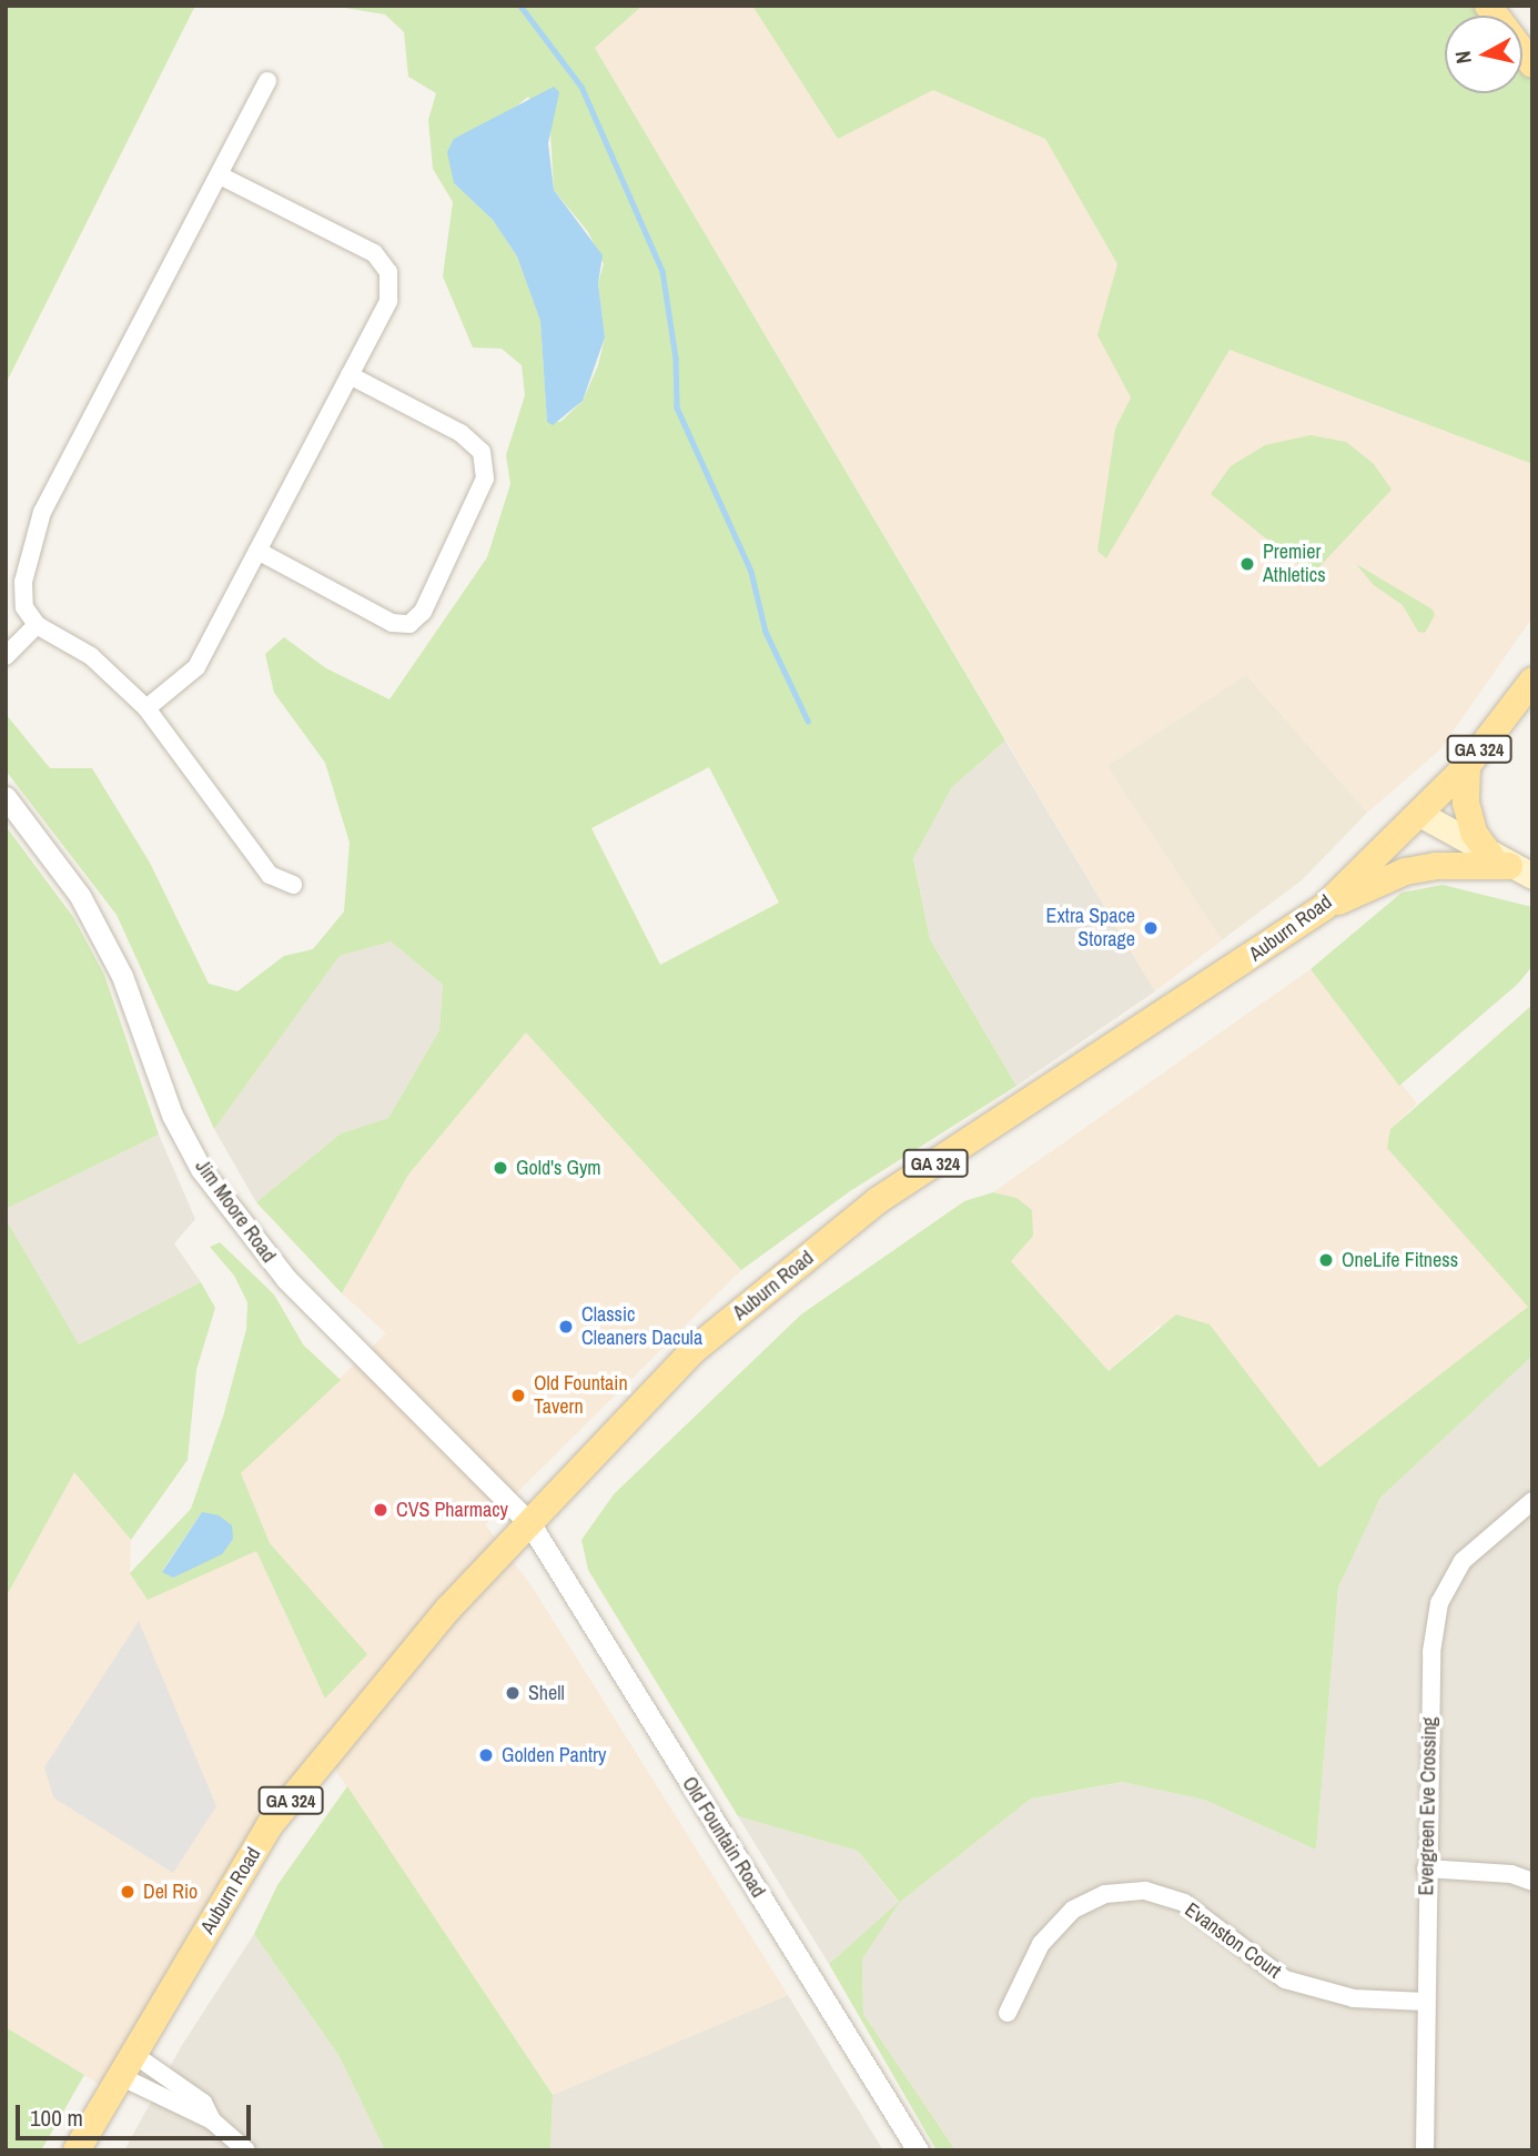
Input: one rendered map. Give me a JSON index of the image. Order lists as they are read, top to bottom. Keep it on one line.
{"streets":{"main road":["GA 324","Auburn Road"],"street":["Jim Moore Road","Evergreen Eve Crossing","Old Fountain Road","Evanston Court"]},"crossings":[["Auburn Road","Jim Moore Road"],["Auburn Road","Old Fountain Road"],["Jim Moore Road","Old Fountain Road"],["Evergreen Eve Crossing","Evanston Court"]],"places":["Premier Athletics","Extra Space Storage","Gold's Gym","OneLife Fitness","Classic Cleaners Dacula","Old Fountain Tavern","CVS Pharmacy","Shell","Golden Pantry","Del Rio"],"scale_bar":"100 m","north":"left"}
